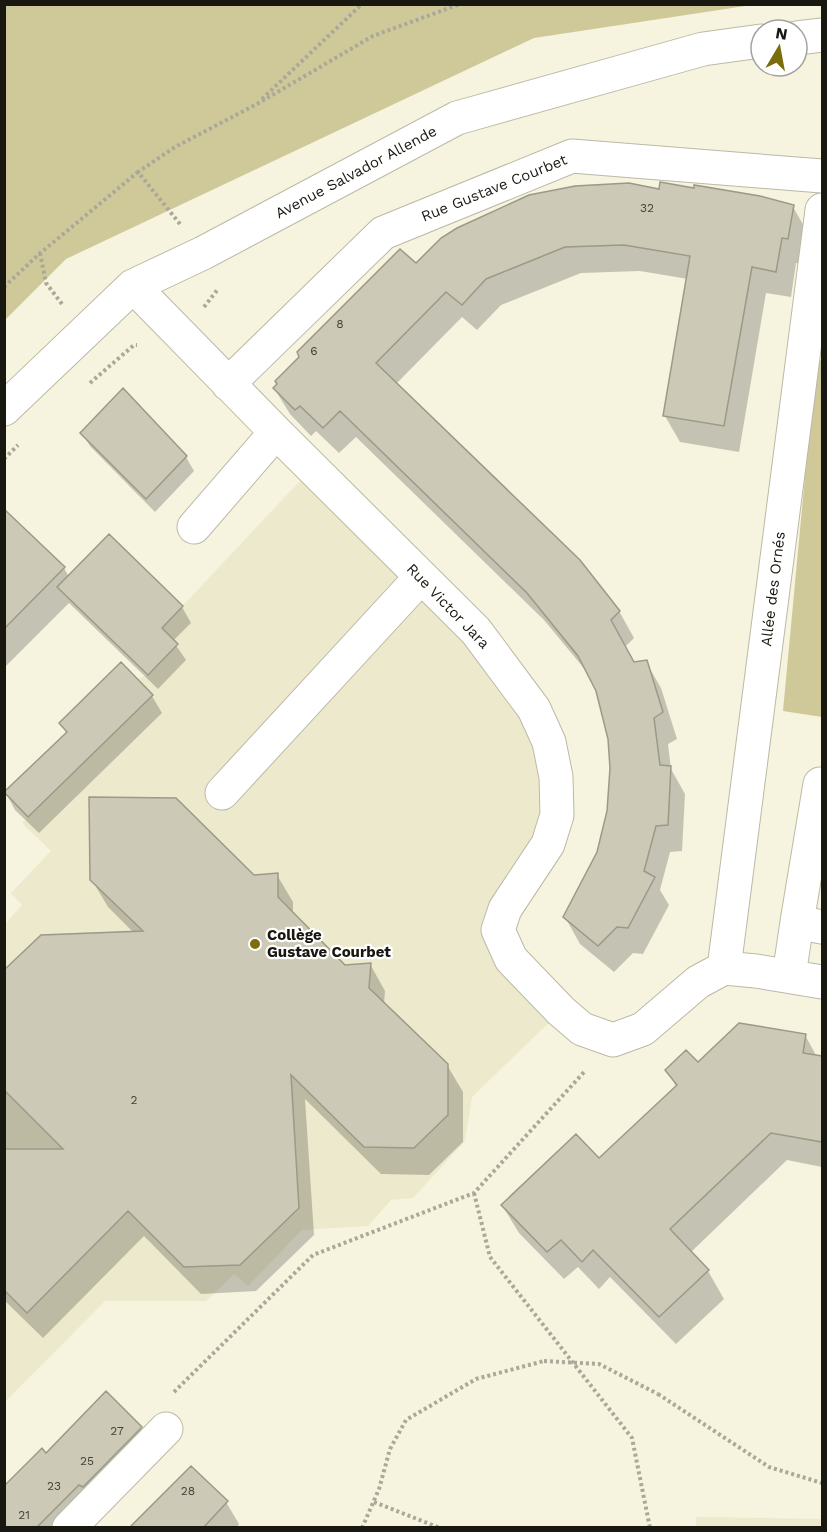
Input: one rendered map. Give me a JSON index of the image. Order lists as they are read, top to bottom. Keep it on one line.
{"streets":{"street":["Avenue Salvador Allende","Rue Gustave Courbet","Allée des Ornés","Rue Victor Jara"]},"crossings":[["Avenue Salvador Allende","Rue Victor Jara"],["Rue Gustave Courbet","Rue Victor Jara"]],"places":["Collège Gustave Courbet"],"house_numbers":["32","8","6","2","27","25","23","28","21"],"north":"top"}
